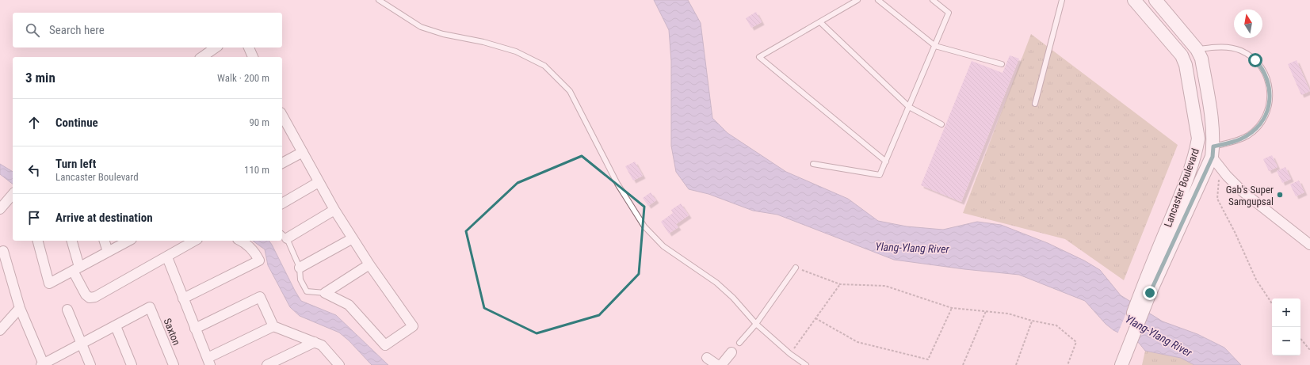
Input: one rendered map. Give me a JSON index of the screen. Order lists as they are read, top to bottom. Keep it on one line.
{"streets":{"main road":["Lancaster Boulevard"],"street":["Saxton"]},"water":["Ylang-Ylang River"],"places":["Gab's Super Samgupsal"],"north":"top","page":{"search":"Search here","heading":["3 min","Walk · 200 m"],"list":[["Continue","90 m"],["Turn left","Lancaster Boulevard","110 m"],"Arrive at destination"],"map_buttons":["+","−"]}}
